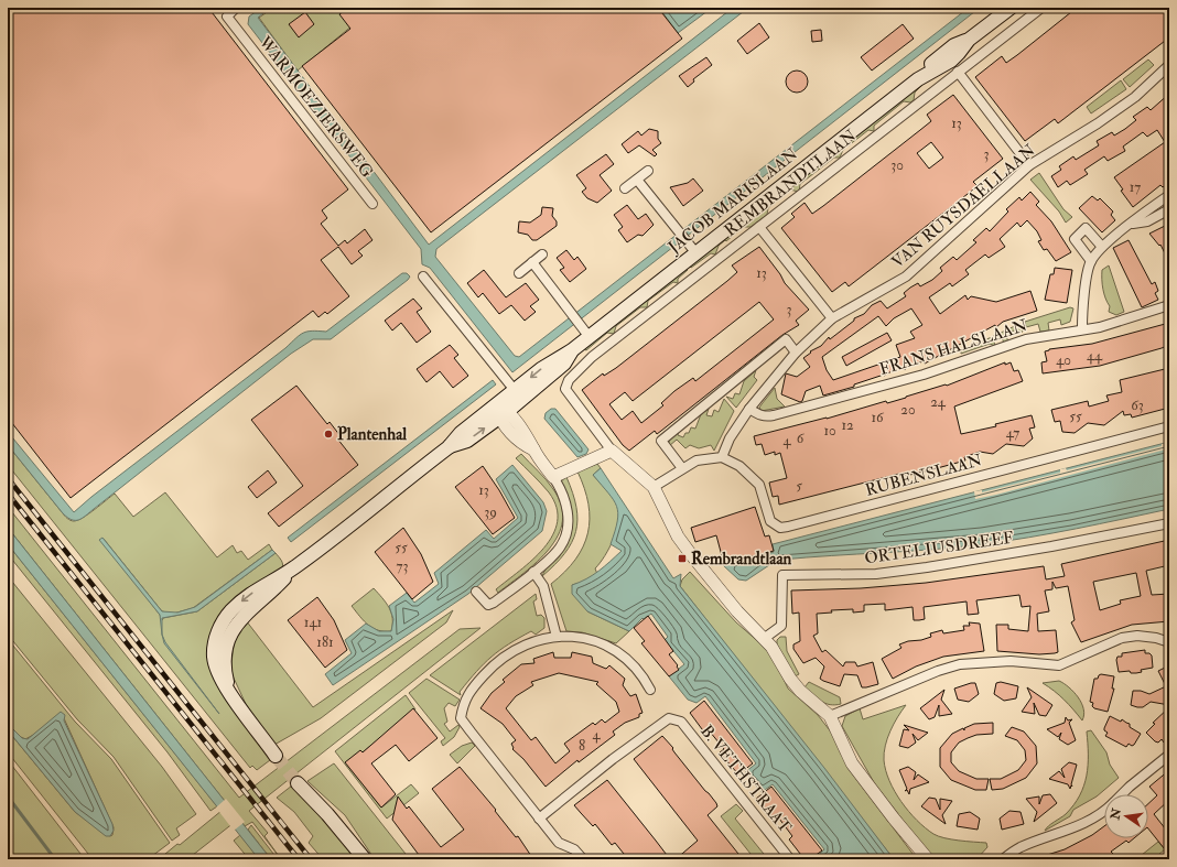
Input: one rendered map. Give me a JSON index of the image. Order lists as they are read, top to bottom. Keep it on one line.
{"streets":{"main road":["JACOB MARISLAAN"],"street":["WARMOEZIERSWEG","REMBRANDTLAAN","VAN RUYSDAELLAAN","FRANS HALSLAAN","RUBENSLAAN","ORTELIUSDREEF","B. VETHSTRAAT"]},"crossings":[["VAN RUYSDAELLAAN","FRANS HALSLAAN"],["VAN RUYSDAELLAAN","RUBENSLAAN"]],"places":{"other":["Plantenhal"],"transit":["Rembrandtlaan"]},"house_numbers":["13","3","30","17","13","3","44","40","24","63","20","55","16","12","10","47","6","4","5","13","39","55","73","141","181","4","8"],"north":"left"}
